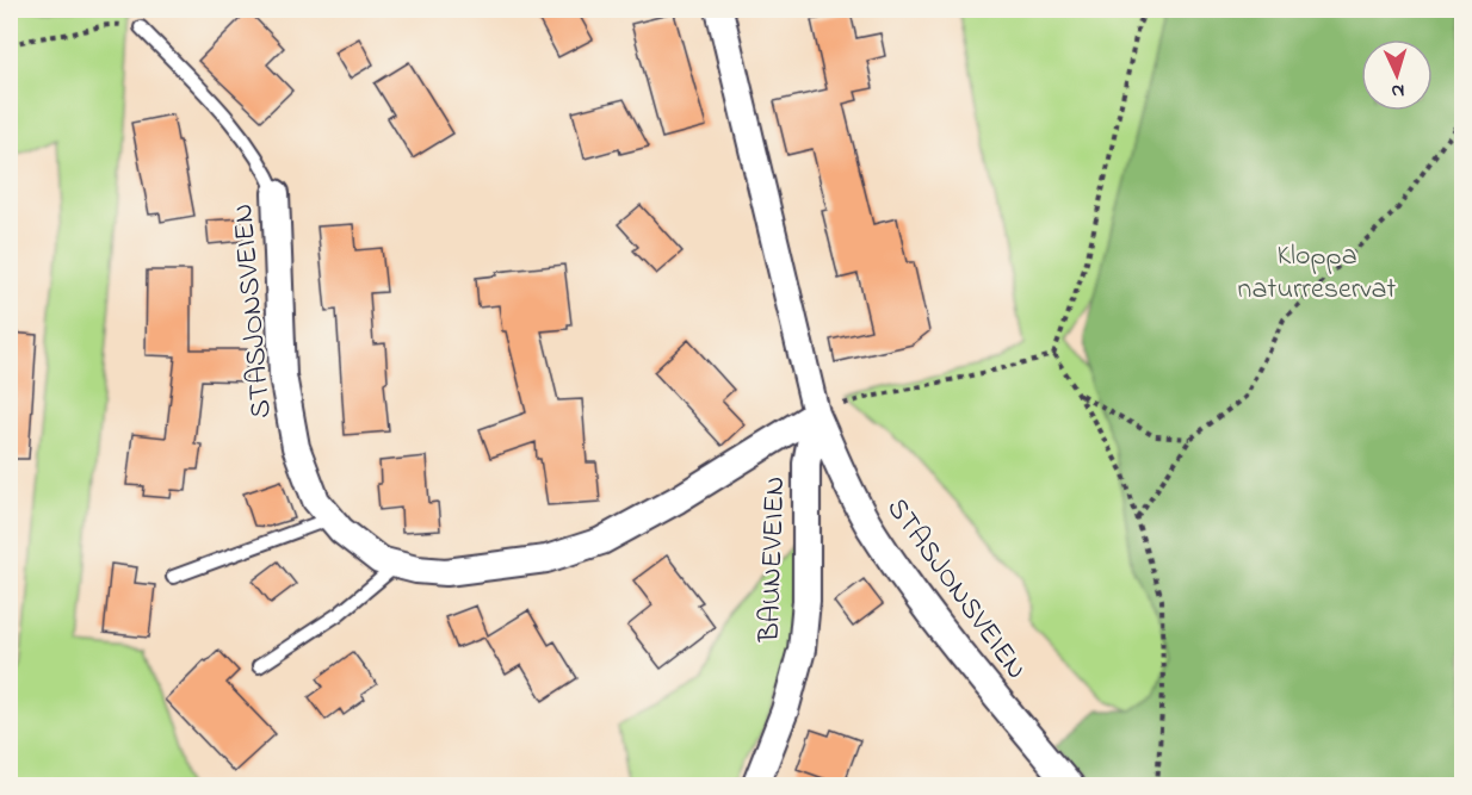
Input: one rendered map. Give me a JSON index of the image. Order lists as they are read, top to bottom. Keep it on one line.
{"streets":{"street":["STASJONSVEIEN","BAUNEVEIEN"]},"crossings":[["STASJONSVEIEN","BAUNEVEIEN"]],"parks":["Kloppa naturreservat"],"north":"bottom"}
